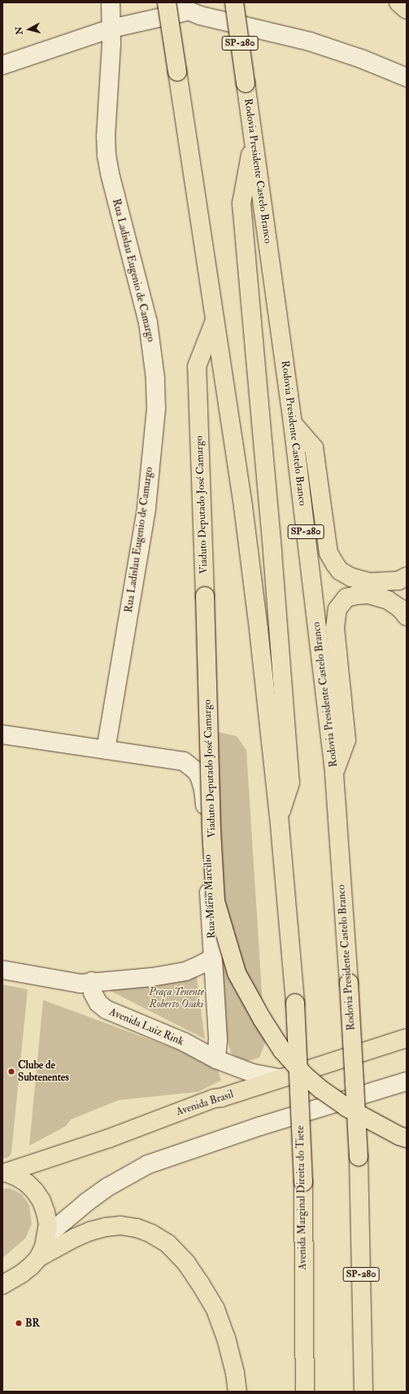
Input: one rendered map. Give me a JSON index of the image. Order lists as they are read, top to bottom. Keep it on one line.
{"streets":{"main road":["SP-280","Rodovia Presidente Castelo Branco","Rua Ladislau Eugenio de Camargo","Viaduto Deputado José Camargo","Rua Mário Marcilio","Avenida Luiz Rink","Avenida Brasil","Avenida Marginal Direita do Tiete"]},"crossings":[["Rua Ladislau Eugenio de Camargo","Rua Mário Marcilio"],["Viaduto Deputado José Camargo","Avenida Marginal Direita do Tiete"],["Rua Mário Marcilio","Avenida Luiz Rink"]],"parks":["Praça Tenente Roberto Osaki"],"places":["Clube de Subtenentes","BR"],"north":"left"}
